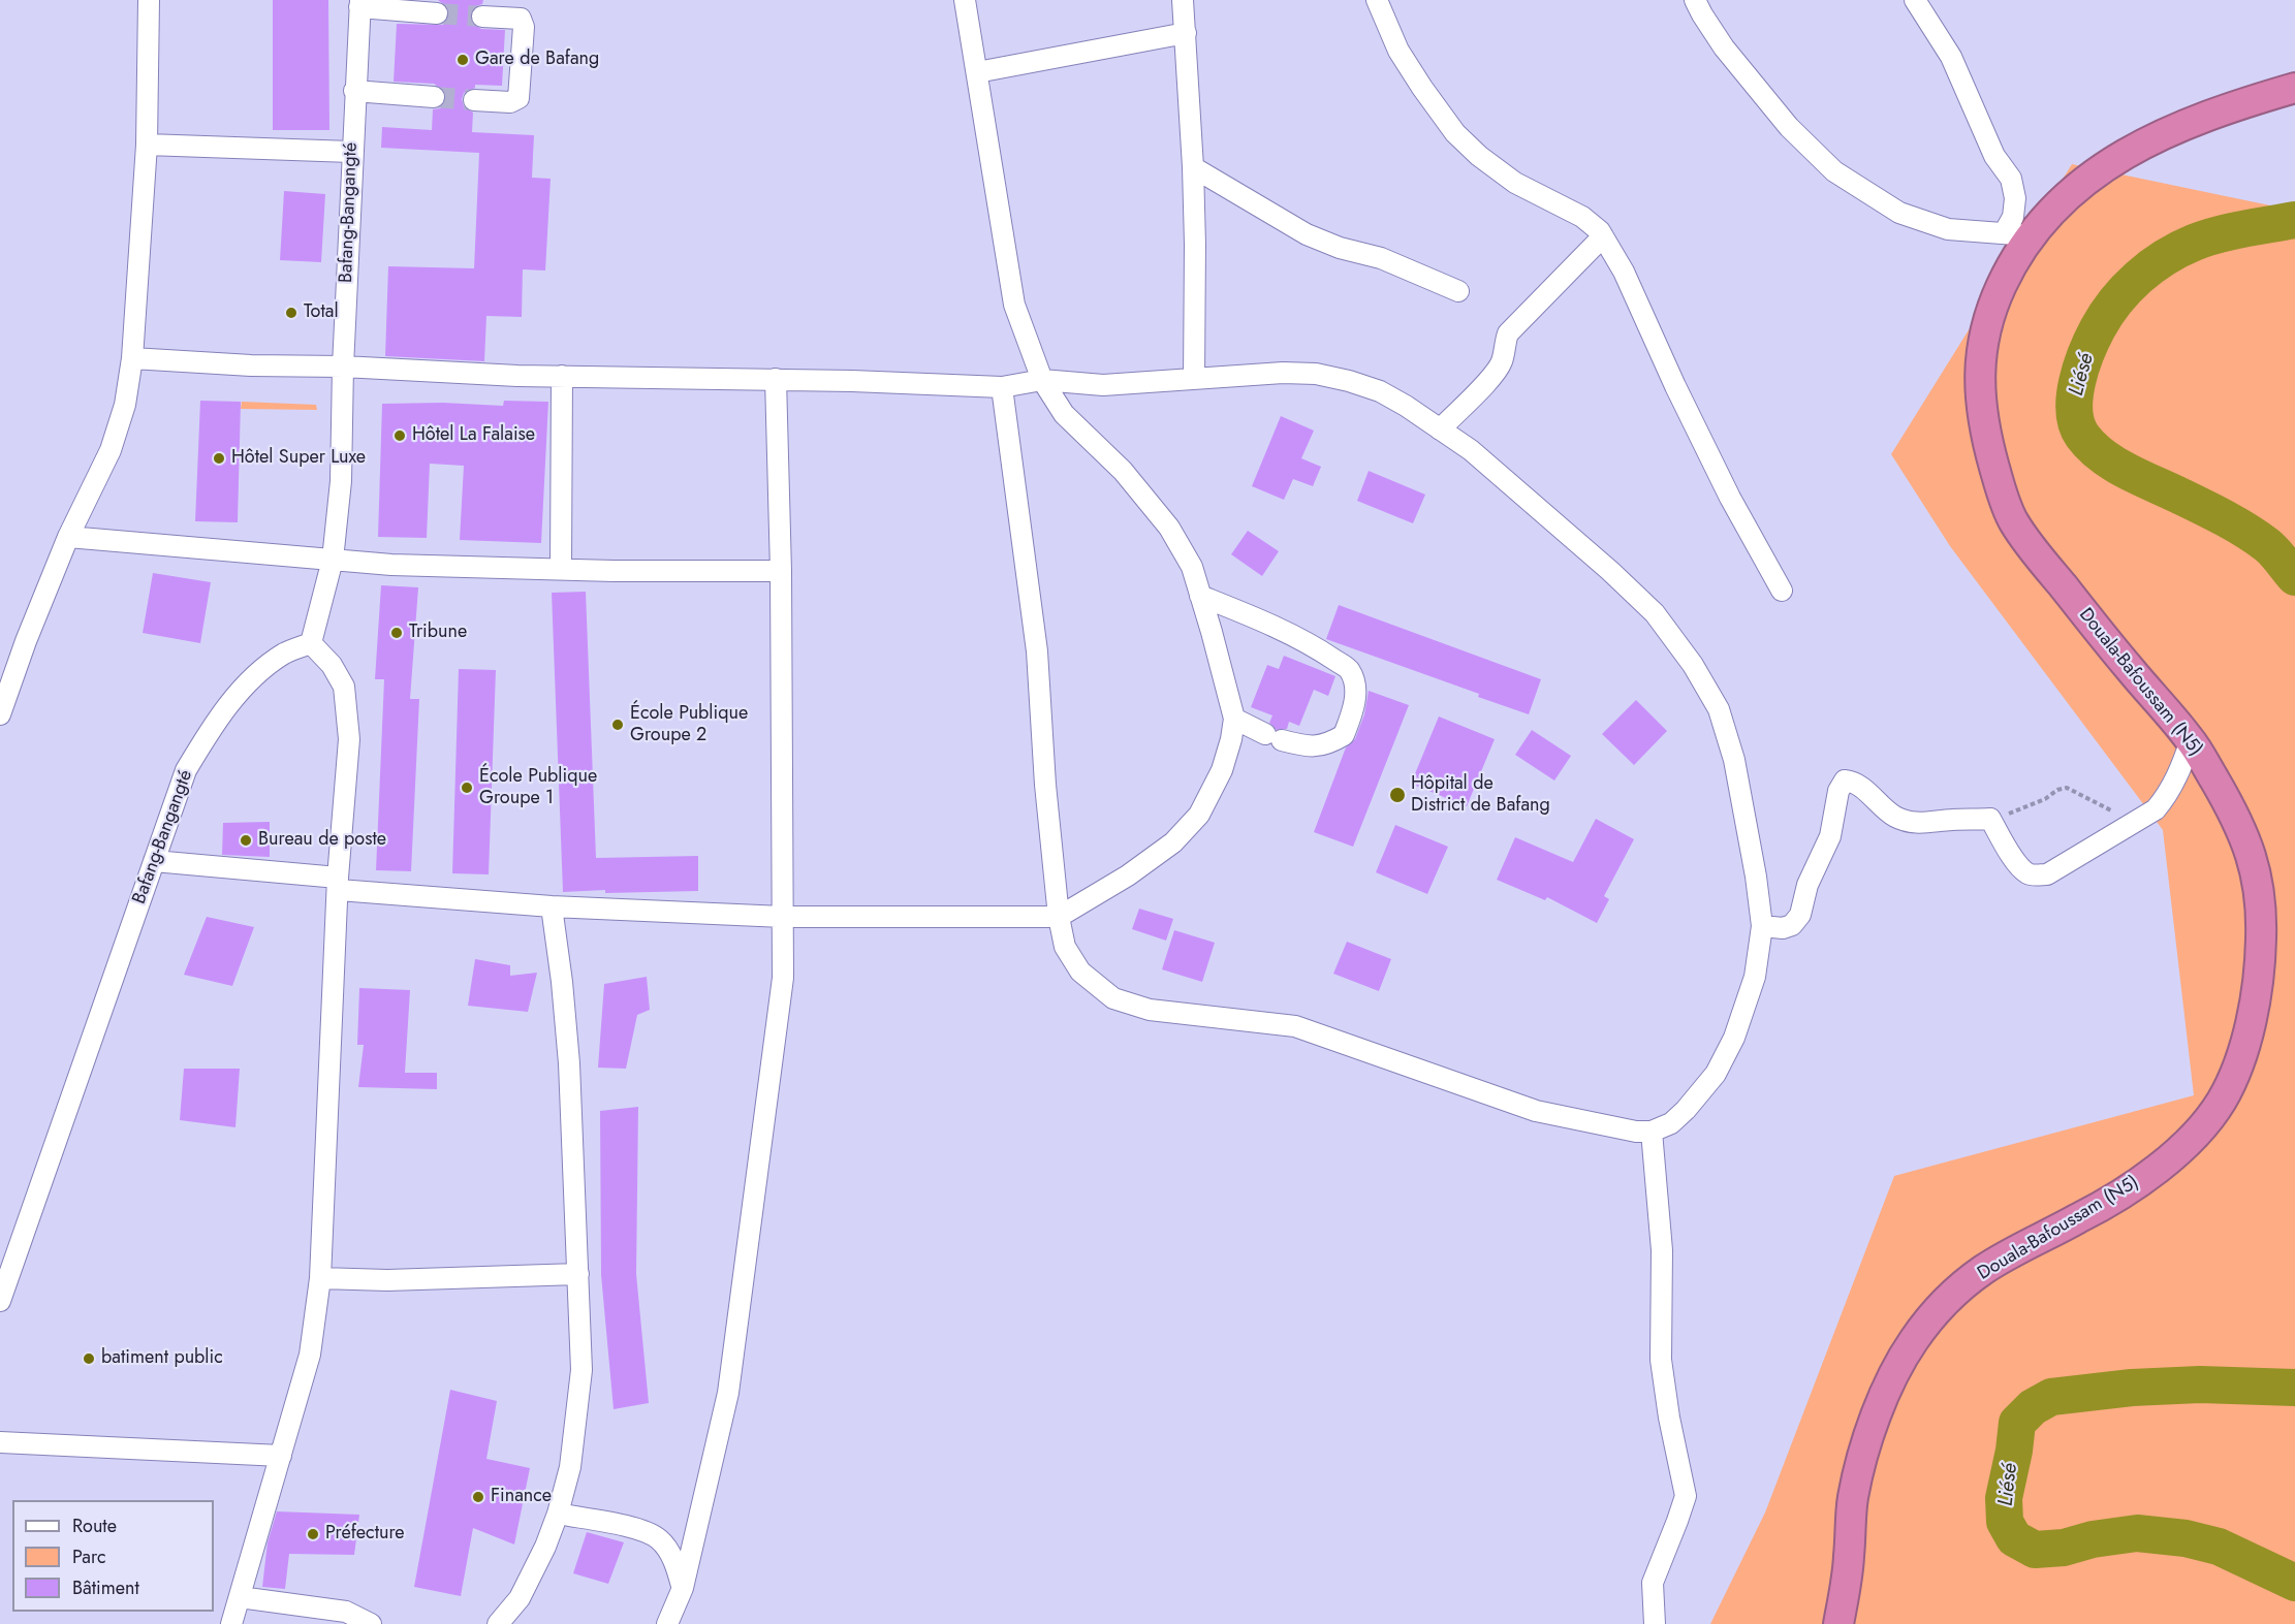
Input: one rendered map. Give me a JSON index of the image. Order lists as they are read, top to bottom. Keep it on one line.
{"streets":{"highway":["Douala-Bafoussam (N5)"],"street":["Bafang-Bangangté"]},"water":["Liésé"],"places":["Gare de Bafang","Total","Hôtel La Falaise","Hôtel Super Luxe","Tribune","École Publique Groupe 2","École Publique Groupe 1","Hôpital de District de Bafang","Bureau de poste","batiment public","Finance","Préfecture"],"legend":["Route","Parc","Bâtiment"]}
